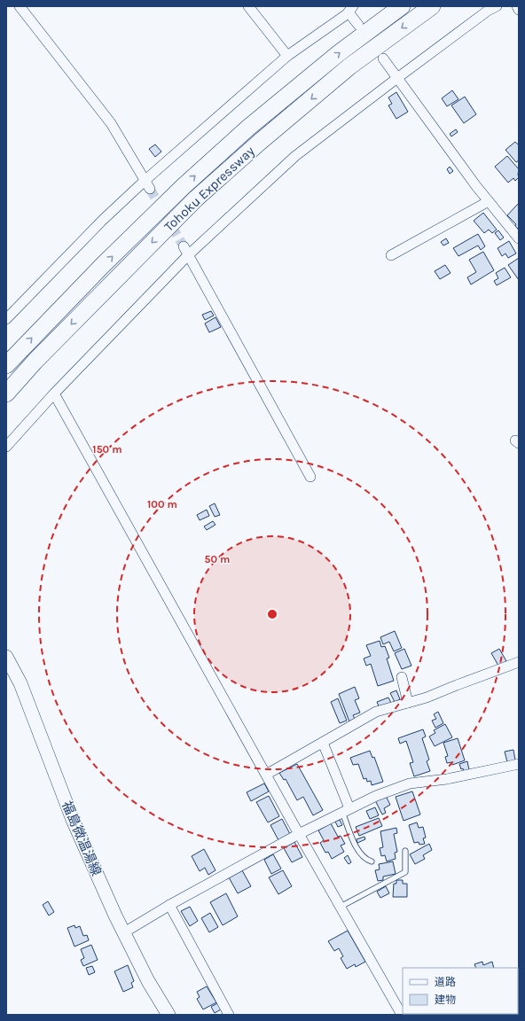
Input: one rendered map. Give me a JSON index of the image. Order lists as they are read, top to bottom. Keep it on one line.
{"streets":{"highway":["Tohoku Expressway"],"main road":["福島微温湯線"]},"legend":["道路","建物"],"rings":["150 m","100 m","50 m"]}
